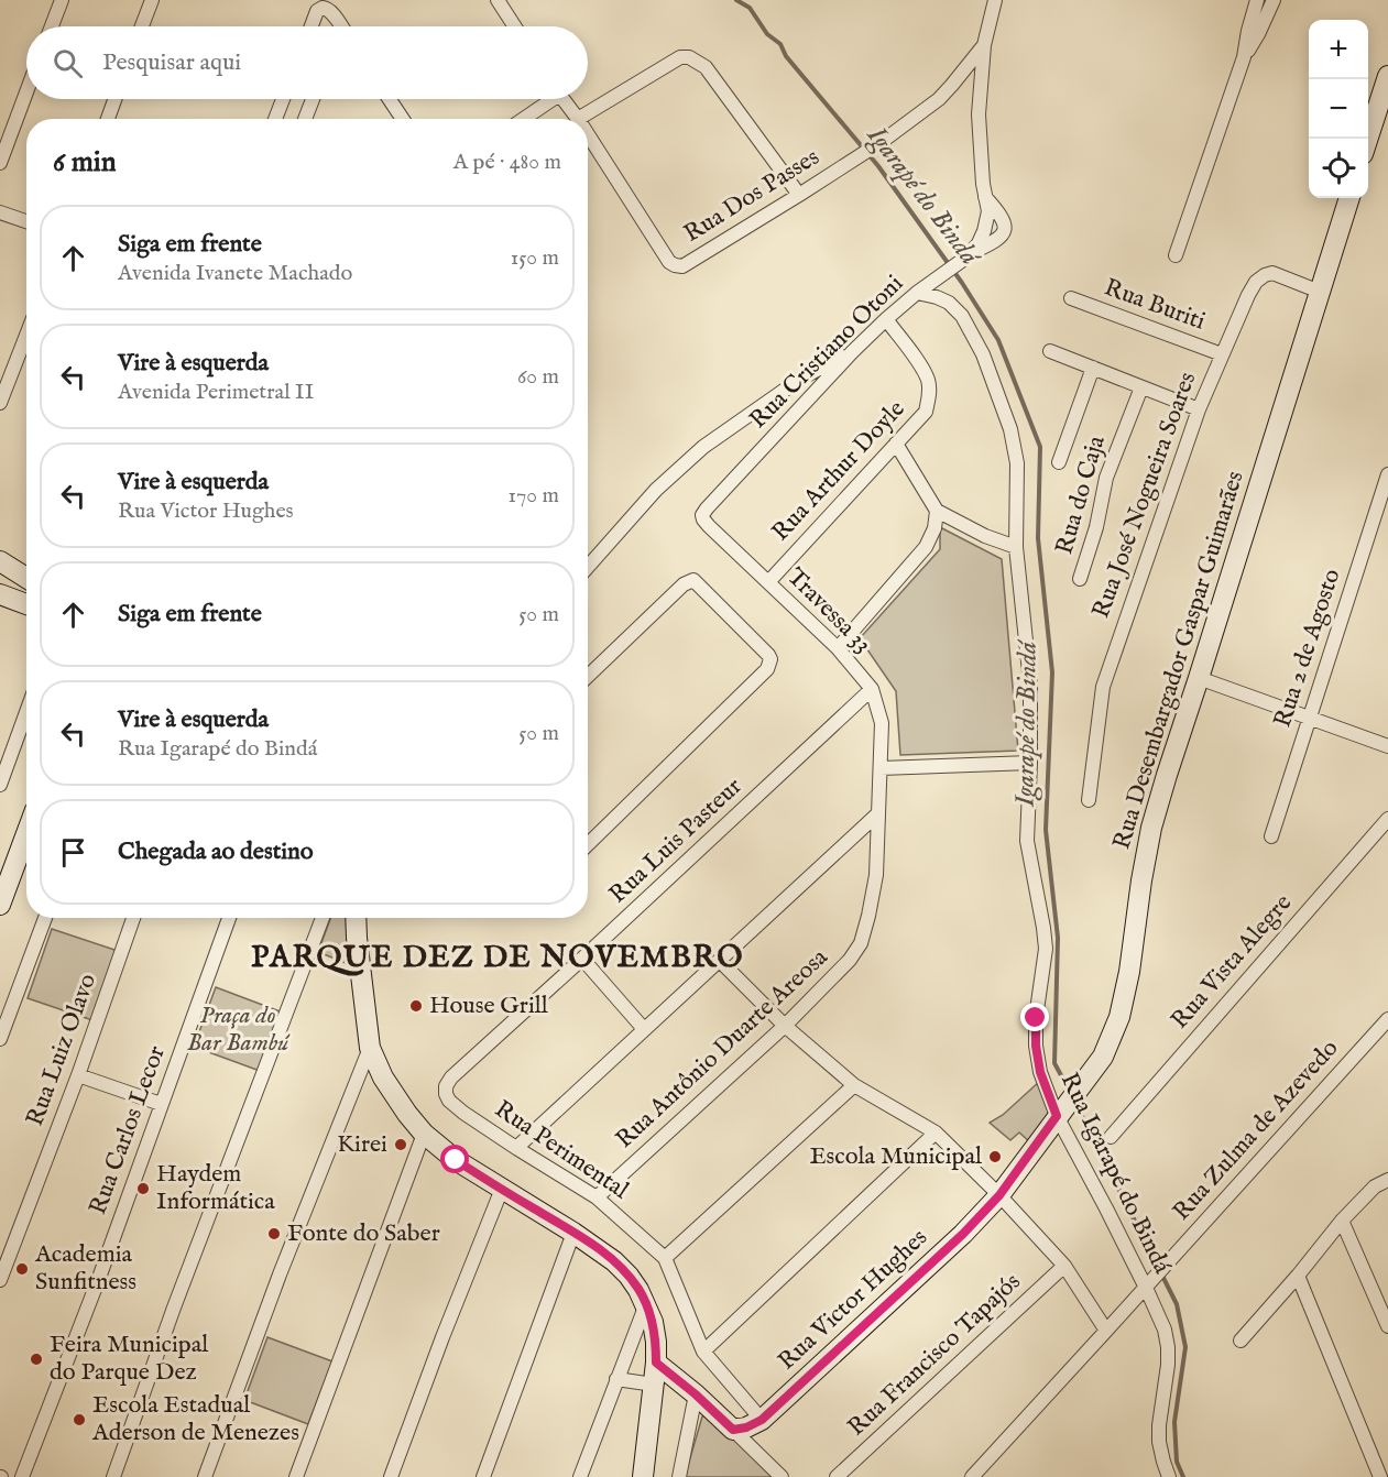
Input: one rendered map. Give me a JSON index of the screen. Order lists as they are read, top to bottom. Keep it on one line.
{"streets":{"street":["Rua Dos Passes","Rua Buriti","Rua Cristiano Otoni","Rua Arthur Doyle","Rua do Caja","Rua José Nogueira Soares","Travessa 33","Rua 2 de Agosto","Rua Desembargador Gaspar Guimarães","Rua Luis Pasteur","Rua Vista Alegre","Rua Antônio Duarte Areosa","Rua Luiz Olavo","Rua Carlos Lecor","Rua Zulma de Azevedo","Rua Perimental","Rua Igarapé do Bindá","Rua Victor Hughes","Rua Francisco Tapajós"]},"crossings":[["Rua Buriti","Rua José Nogueira Soares"],["Rua Cristiano Otoni","Rua Arthur Doyle"],["Rua Cristiano Otoni","Travessa 33"],["Rua Cristiano Otoni","Rua Igarapé do Bindá"],["Rua Arthur Doyle","Travessa 33"],["Rua José Nogueira Soares","Rua Desembargador Gaspar Guimarães"],["Travessa 33","Rua Luis Pasteur"],["Travessa 33","Rua Antônio Duarte Areosa"],["Rua Desembargador Gaspar Guimarães","Rua Igarapé do Bindá"],["Rua Desembargador Gaspar Guimarães","Rua Victor Hughes"],["Rua Luis Pasteur","Rua Antônio Duarte Areosa"],["Rua Luis Pasteur","Rua Perimental"],["Rua Antônio Duarte Areosa","Rua Perimental"],["Rua Zulma de Azevedo","Rua Igarapé do Bindá"]],"districts":["PARQUE DEZ DE NOVEMBRO"],"water":["Igarapé do Bindá"],"parks":["Praça do Bar Bambú"],"places":["House Grill","Kirei","Escola Municipal","Haydem Informática","Fonte do Saber","Academia Sunfitness","Feira Municipal do Parque Dez","Escola Estadual Aderson de Menezes"],"page":{"map_buttons":["+","−"],"search":"Pesquisar aqui","heading":["6 min","A pé · 480 m"],"list":[["Siga em frente","Avenida Ivanete Machado","150 m"],["Vire à esquerda","Avenida Perimetral II","60 m"],["Vire à esquerda","Rua Victor Hughes","170 m"],["Siga em frente","50 m"],["Vire à esquerda","Rua Igarapé do Bindá","50 m"],"Chegada ao destino"]}}
